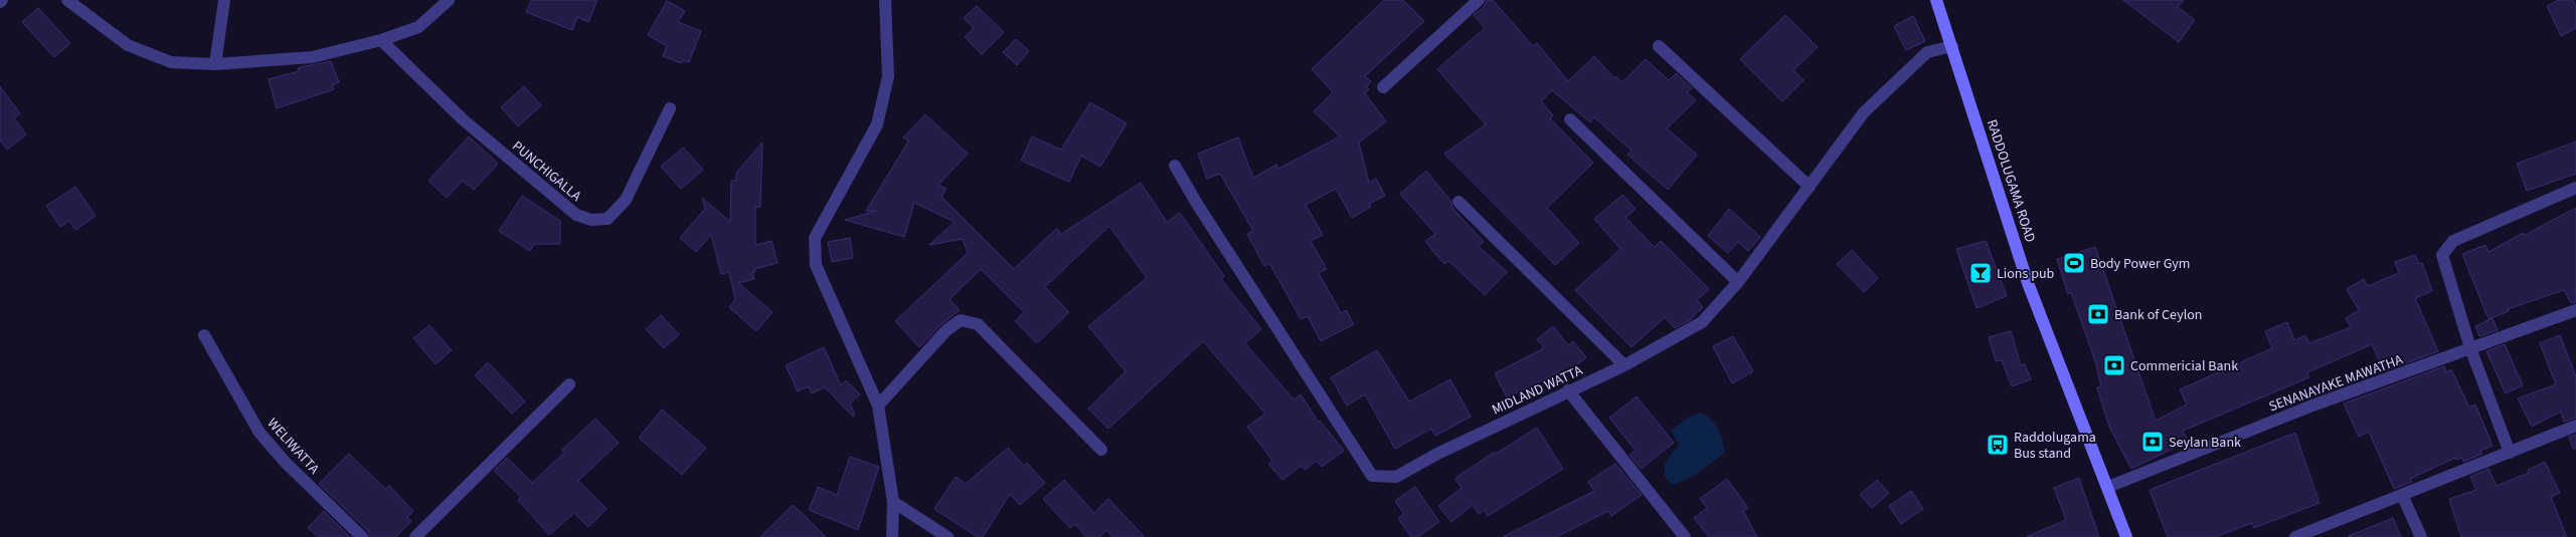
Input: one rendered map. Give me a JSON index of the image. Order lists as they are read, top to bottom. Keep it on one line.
{"streets":{"street":["PUNCHIGALLA","RADDOLUGAMA ROAD","SENANAYAKE MAWATHA","MIDLAND WATTA","WELIWATTA"]},"crossings":[["RADDOLUGAMA ROAD","SENANAYAKE MAWATHA"],["RADDOLUGAMA ROAD","MIDLAND WATTA"]],"places":{"sports":["Body Power Gym"],"bar":["Lions pub"],"bank":["Bank of Ceylon","Commericial Bank","Seylan Bank"],"bus stop":["Raddolugama Bus stand"]}}
